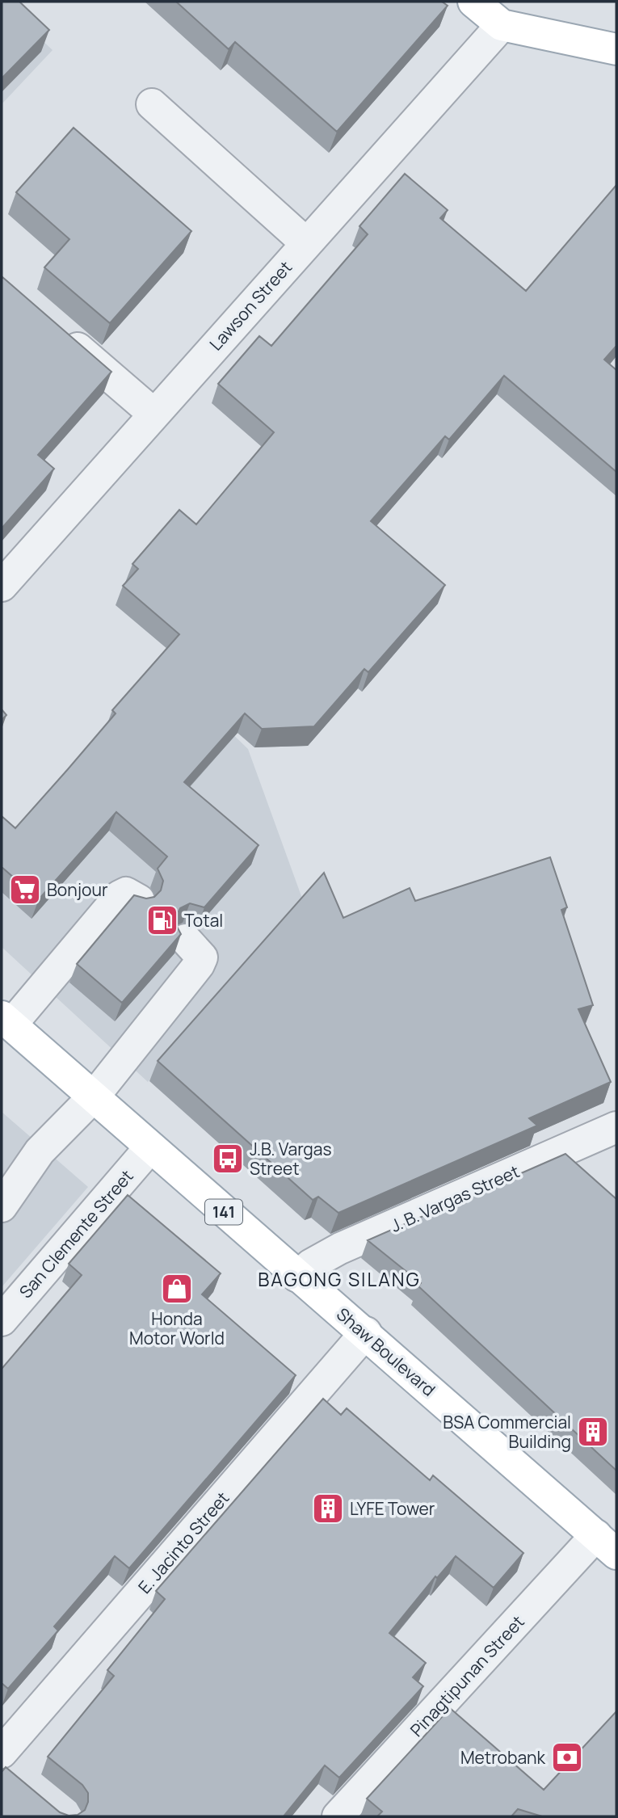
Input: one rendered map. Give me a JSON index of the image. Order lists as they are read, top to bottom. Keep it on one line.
{"streets":{"main road":["141","Shaw Boulevard"],"street":["Lawson Street","J. B. Vargas Street","San Clemente Street","E. Jacinto Street","Pinagtipunan Street"]},"crossings":[["J. B. Vargas Street","Shaw Boulevard"],["San Clemente Street","Shaw Boulevard"],["Shaw Boulevard","E. Jacinto Street"],["Shaw Boulevard","Pinagtipunan Street"]],"districts":["BAGONG SILANG"],"places":{"supermarket":["Bonjour"],"fuel station":["Total"],"bus stop":["J.B. Vargas Street"],"shop":["Honda Motor World"],"building":["BSA Commercial Building","LYFE Tower"],"bank":["Metrobank"]}}
